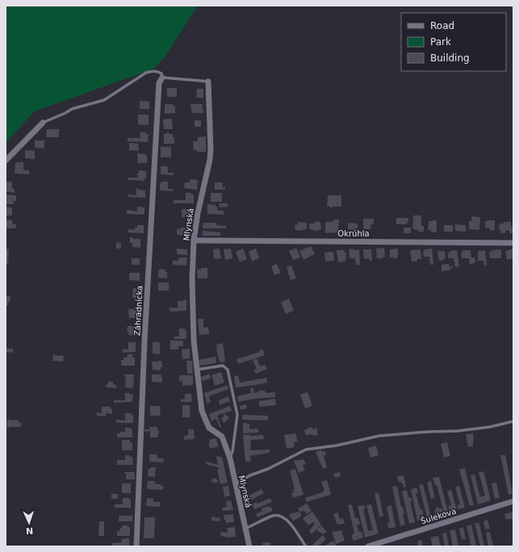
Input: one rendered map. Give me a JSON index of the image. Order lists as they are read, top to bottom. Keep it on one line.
{"streets":{"street":["Mlynská","Okrúhla","Záhradnícka","Šulekova"]},"crossings":[["Mlynská","Okrúhla"]],"legend":["Road","Park","Building"],"north":"bottom"}
